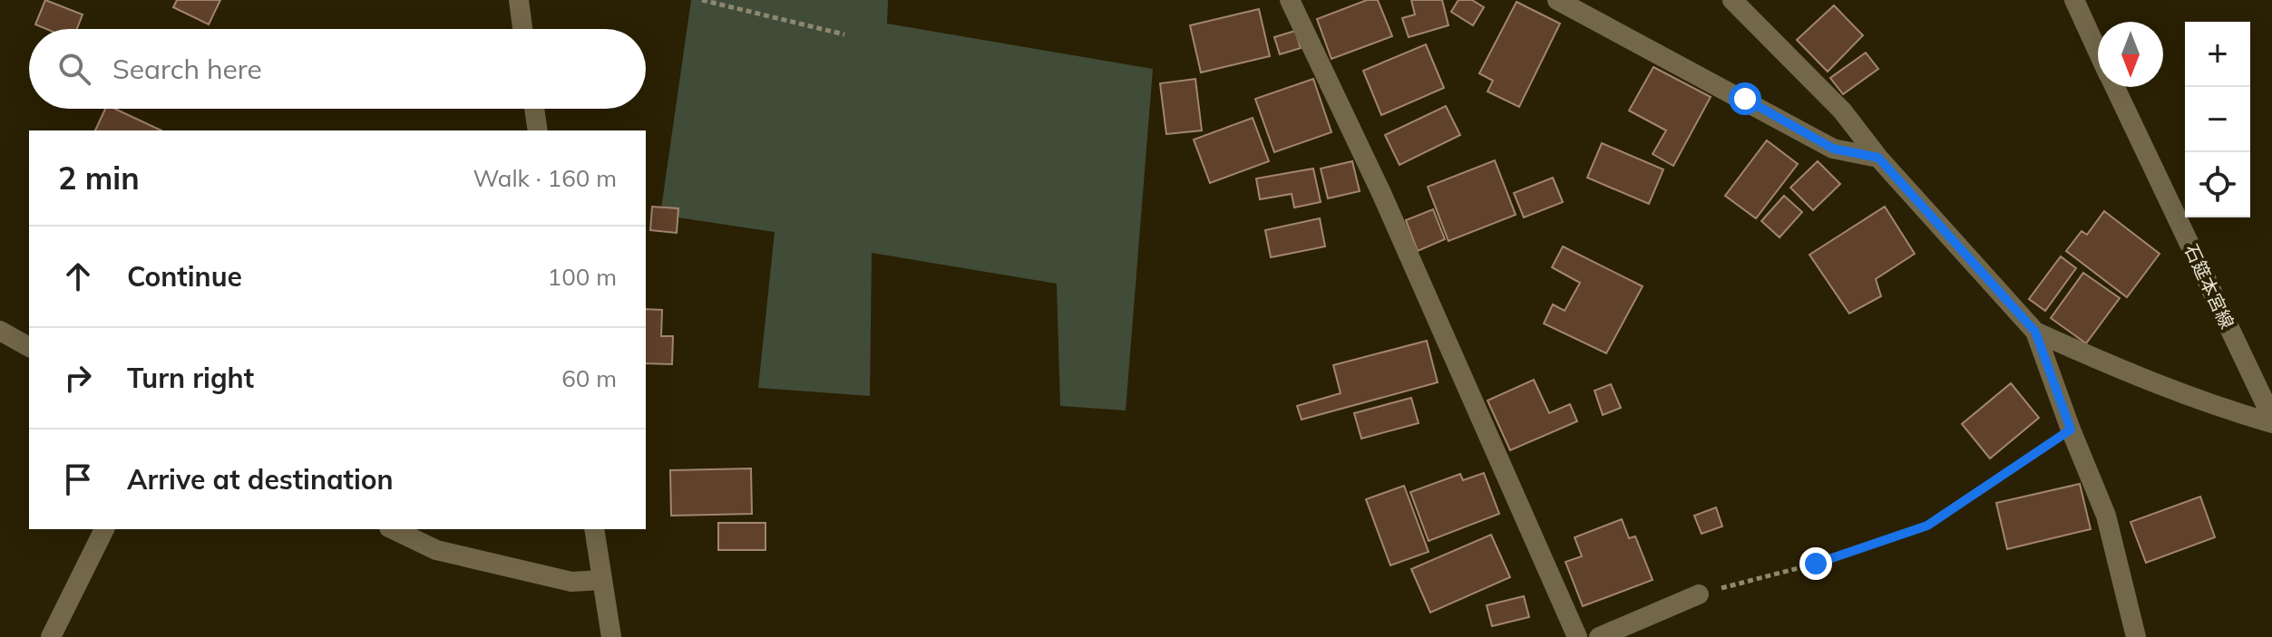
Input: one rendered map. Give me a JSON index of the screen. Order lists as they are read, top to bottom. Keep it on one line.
{"streets":{"street":["石筵本宮線"]},"north":"bottom","page":{"map_buttons":["+","−"],"search":"Search here","heading":["2 min","Walk · 160 m"],"list":[["Continue","100 m"],["Turn right","60 m"],"Arrive at destination"]}}
